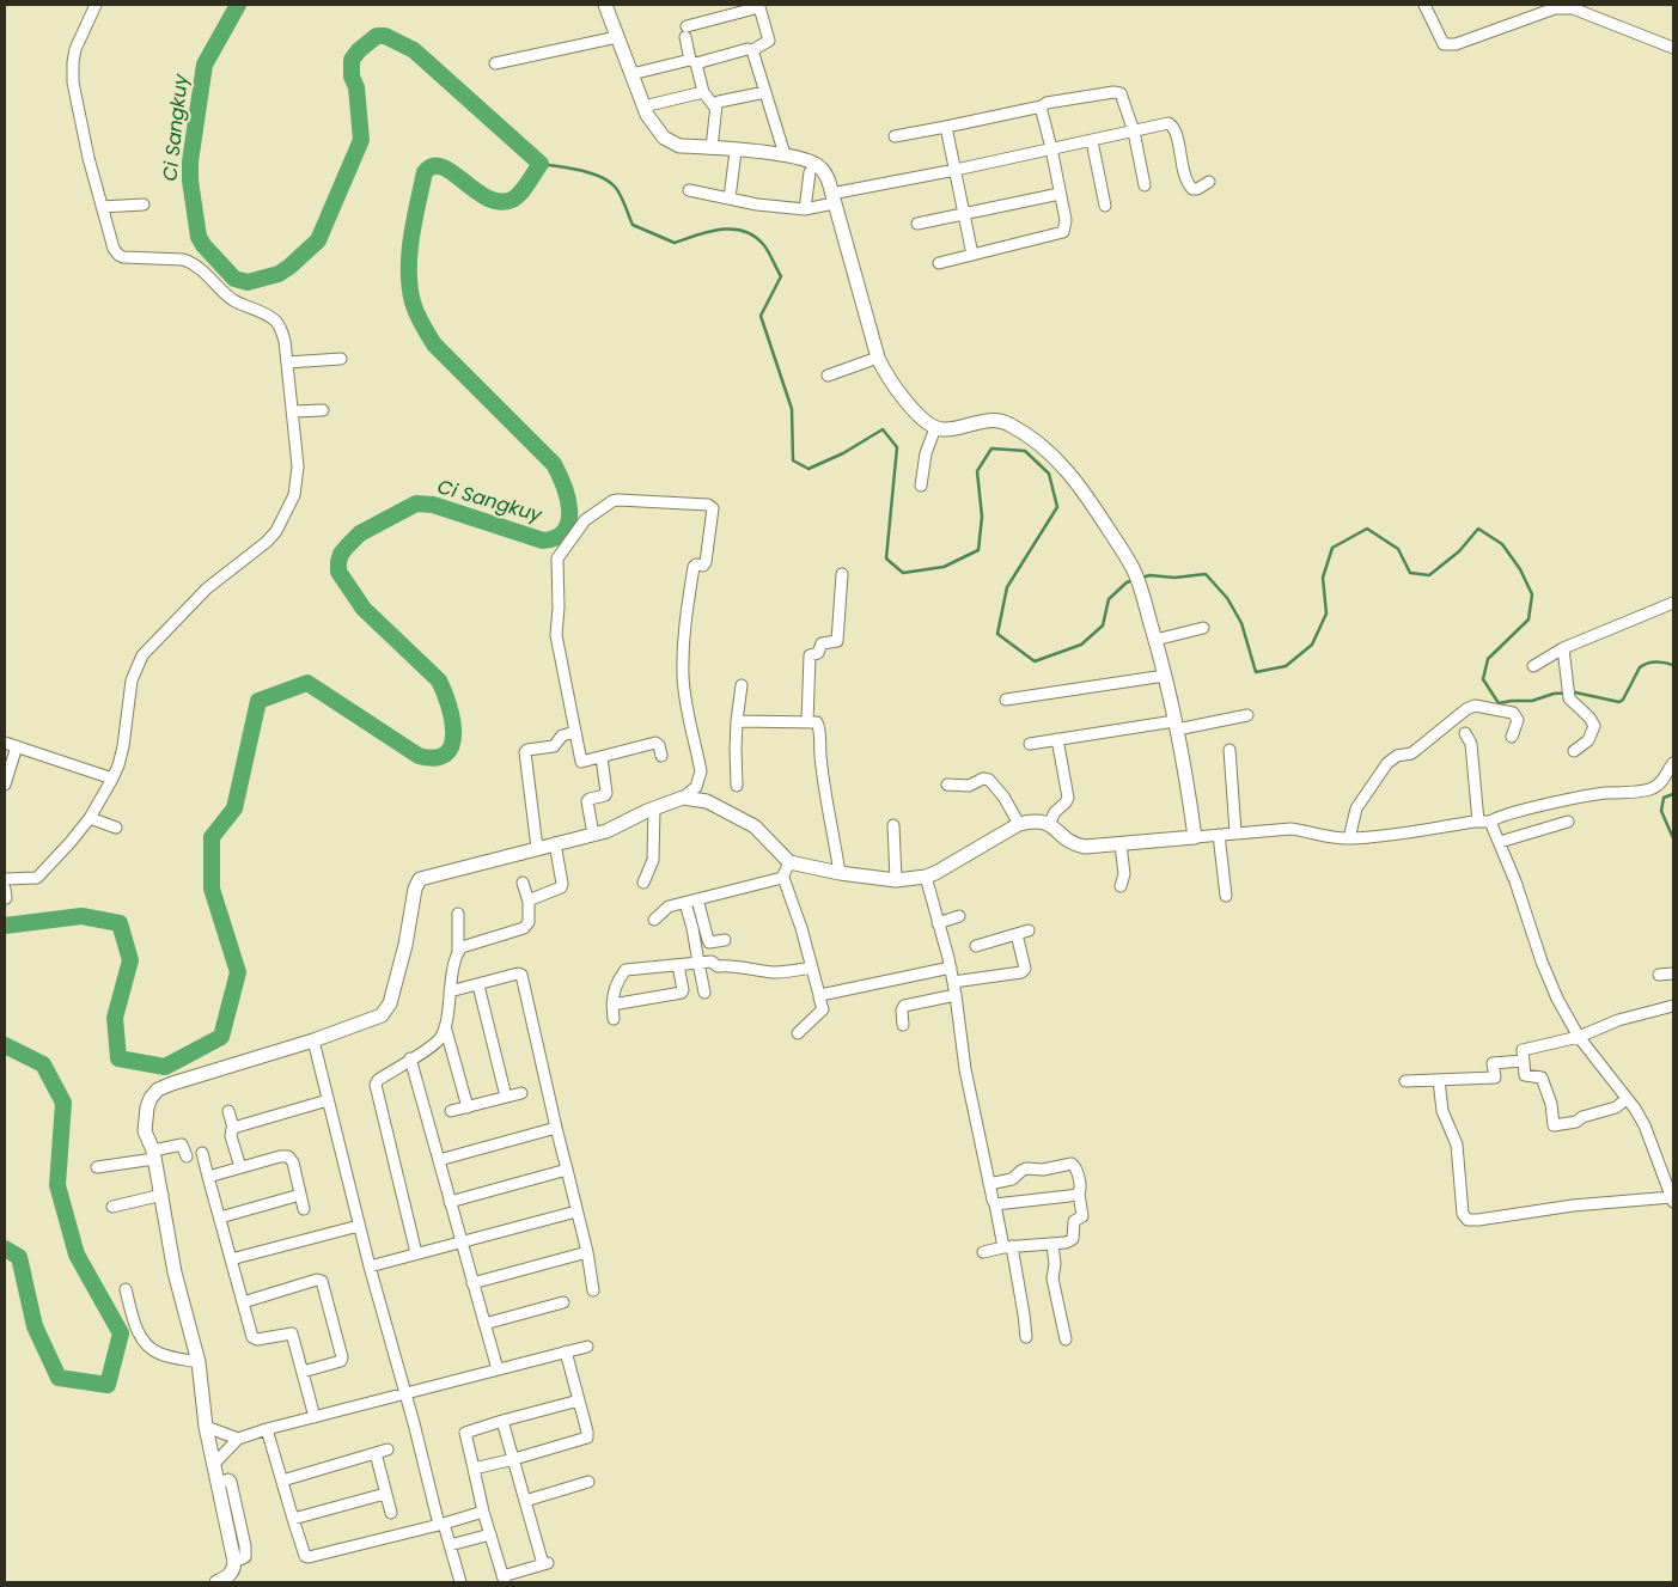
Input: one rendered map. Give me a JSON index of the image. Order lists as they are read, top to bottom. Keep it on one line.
{"water":["Ci Sangkuy"]}
